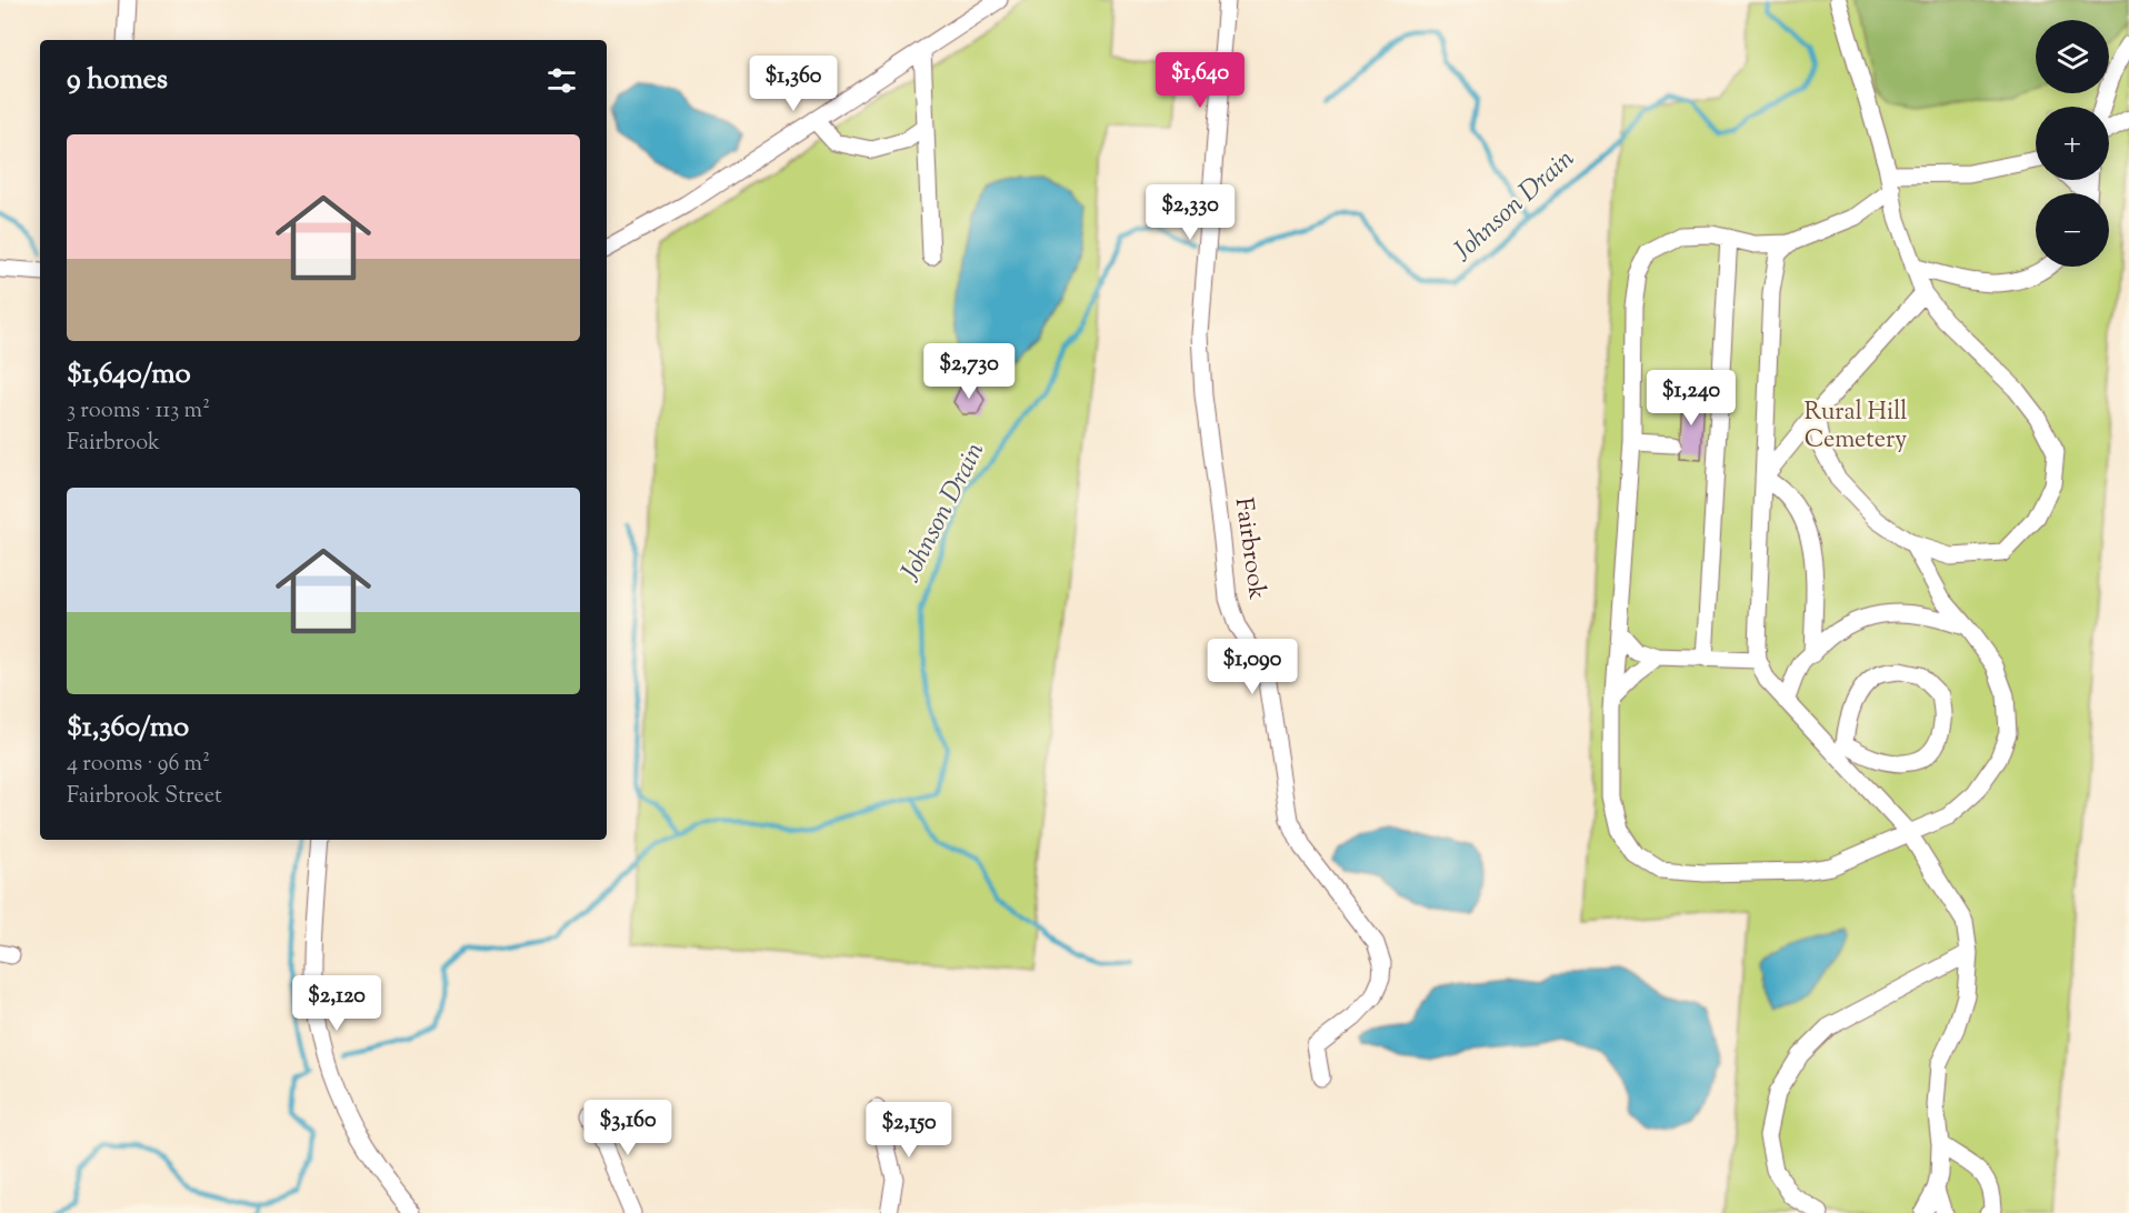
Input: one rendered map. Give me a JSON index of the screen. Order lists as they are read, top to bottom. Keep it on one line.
{"streets":{"street":["Fairbrook"]},"water":["Johnson Drain"],"parks":["Rural Hill Cemetery"],"page":{"map_buttons":["+","−"],"heading":"9 homes","price":["$1,640","$1,360","$2,330","$2,730","$1,240","$1,090","$2,120","$3,160","$2,150"],"list":[{"name":"$1,640/mo","note":"3 rooms · 113 m² · Fairbrook"},{"name":"$1,360/mo","note":"4 rooms · 96 m² · Fairbrook Street"}]}}
